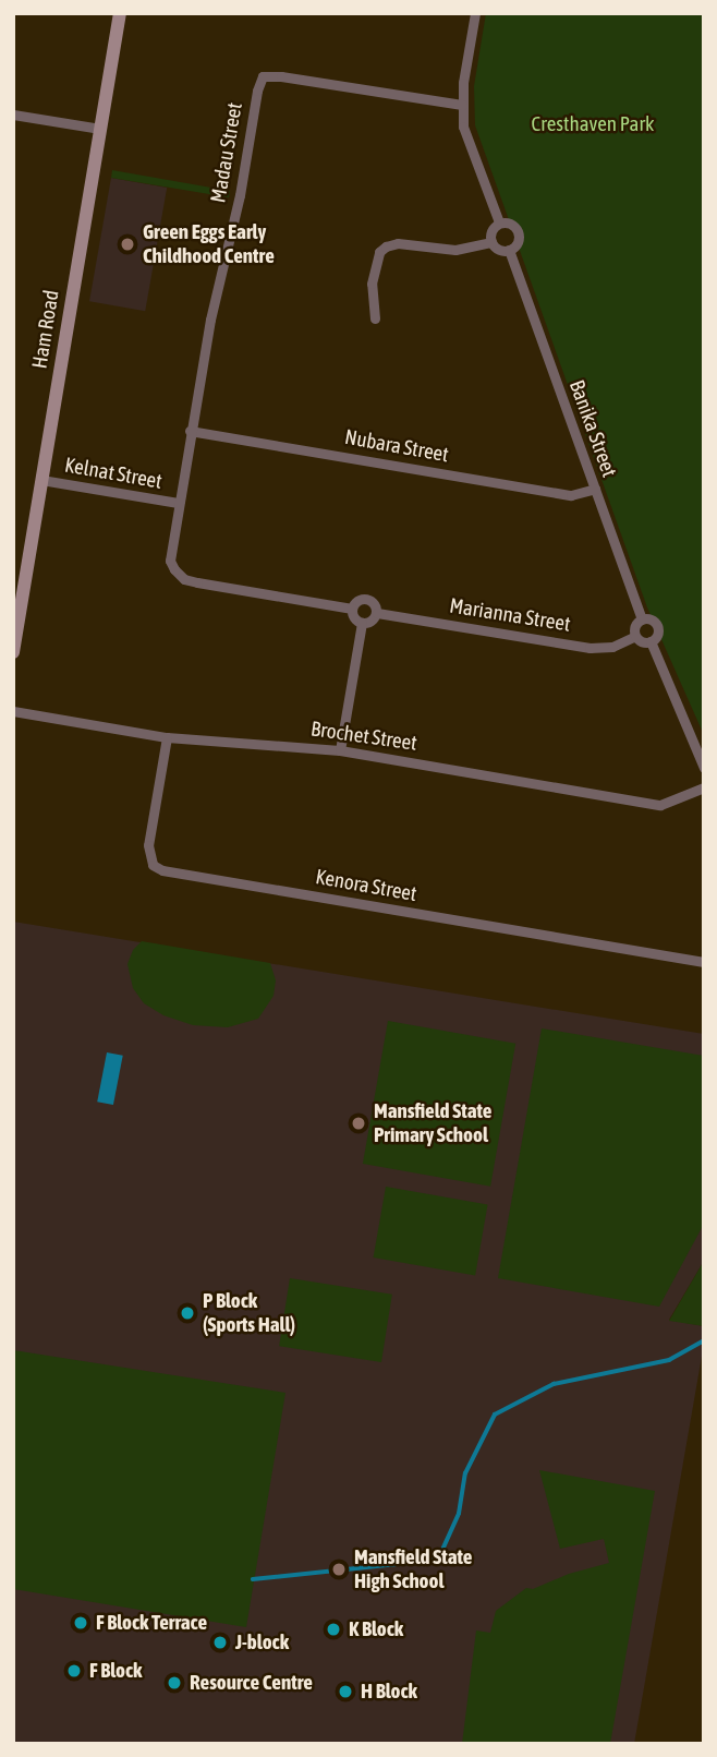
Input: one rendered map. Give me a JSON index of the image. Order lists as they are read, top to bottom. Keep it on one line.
{"streets":{"street":["Madau Street","Ham Road","Banika Street","Nubara Street","Kelnat Street","Marianna Street","Brochet Street","Kenora Street"]},"crossings":[["Madau Street","Nubara Street"],["Madau Street","Kelnat Street"],["Madau Street","Marianna Street"],["Ham Road","Kelnat Street"],["Banika Street","Nubara Street"],["Banika Street","Marianna Street"],["Brochet Street","Kenora Street"]],"parks":["Cresthaven Park"],"places":["Green Eggs Early Childhood Centre","Mansfield State Primary School","P Block (Sports Hall)","Mansfield State High School","F Block Terrace","K Block","J-block","F Block","Resource Centre","H Block"]}
